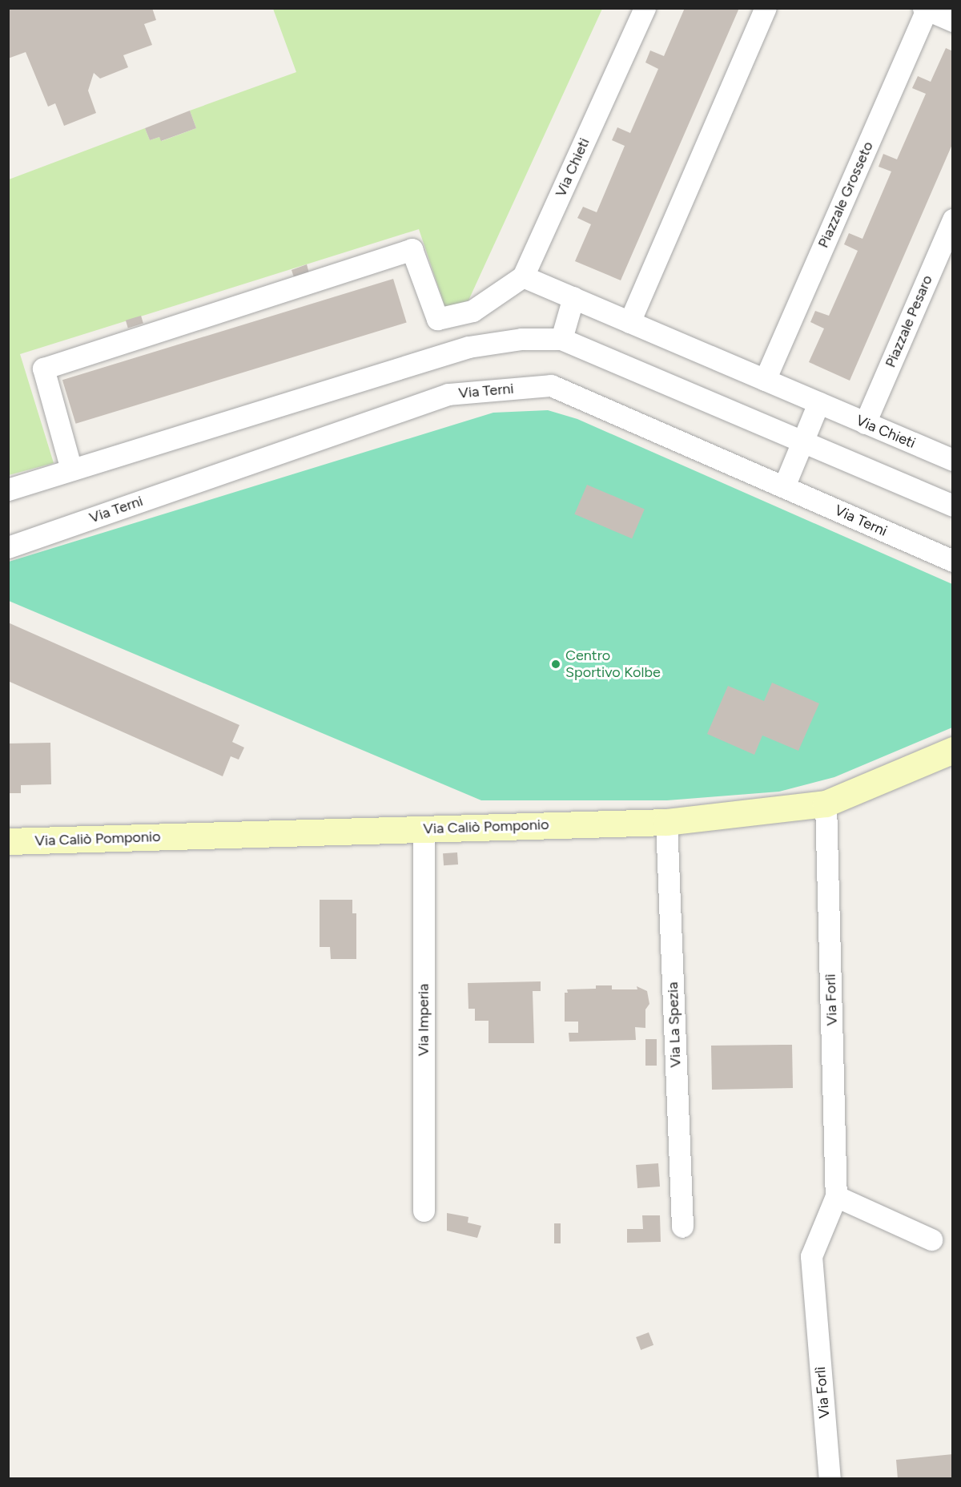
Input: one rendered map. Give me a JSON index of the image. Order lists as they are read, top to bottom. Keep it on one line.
{"streets":{"street":["Via Chieti","Piazzale Grosseto","Piazzale Pesaro","Via Terni","Via Caliò Pomponio","Via Forlì","Via Imperia","Via La Spezia"]},"crossings":[["Via Chieti","Piazzale Grosseto"],["Via Chieti","Piazzale Pesaro"],["Via Caliò Pomponio","Via Forlì"],["Via Caliò Pomponio","Via Imperia"],["Via Caliò Pomponio","Via La Spezia"]],"places":["Centro Sportivo Kolbe"]}
